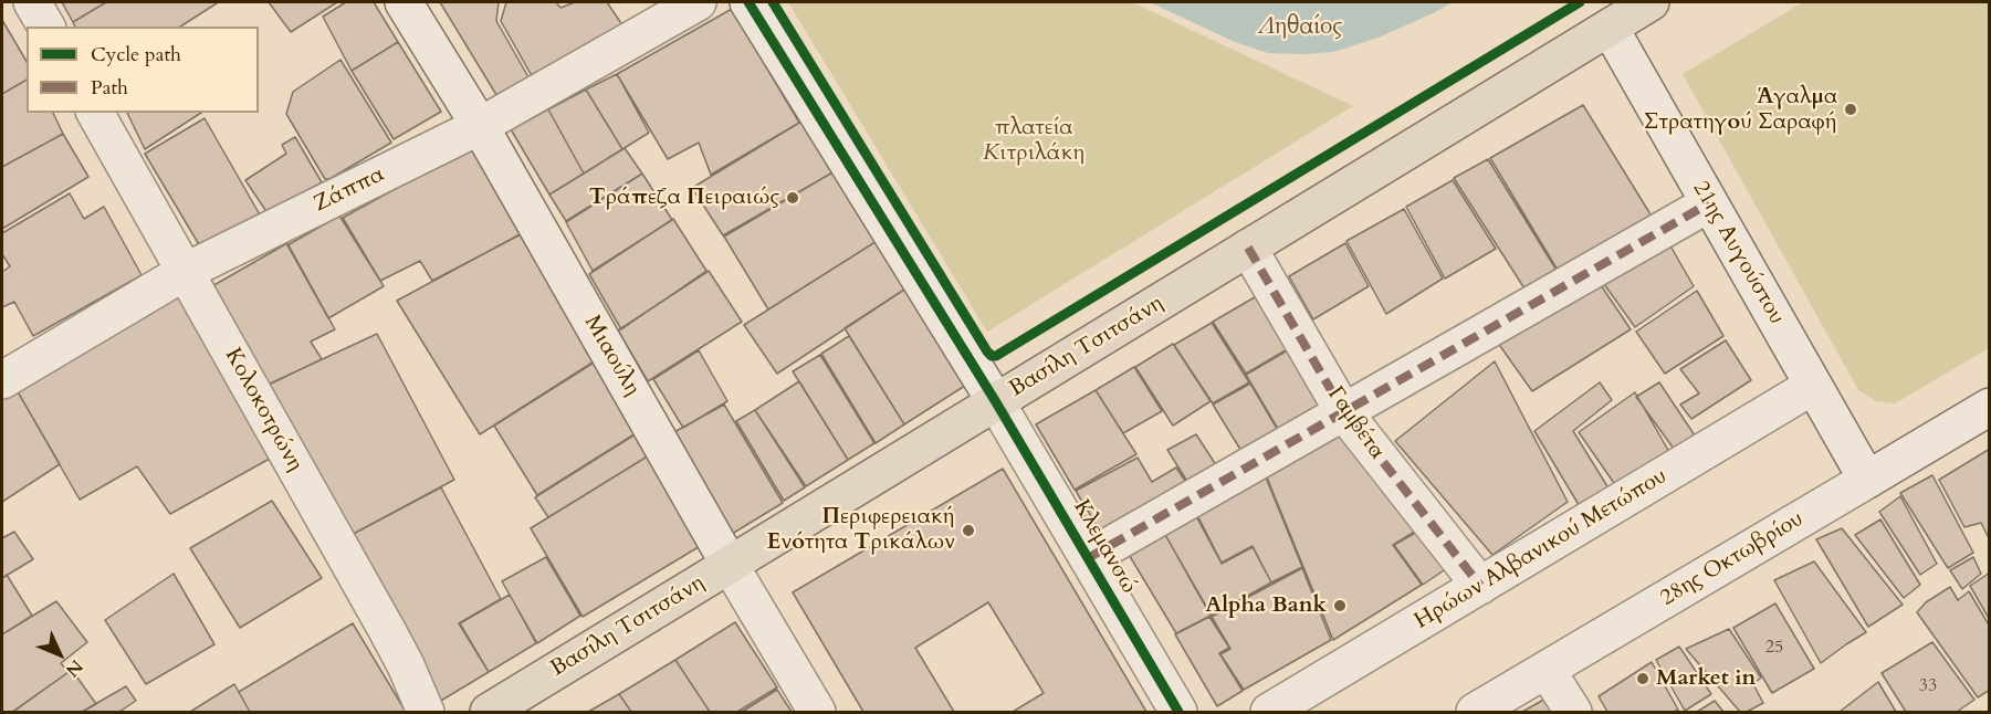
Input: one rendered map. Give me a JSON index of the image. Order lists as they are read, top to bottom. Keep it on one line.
{"streets":{"main road":["Βασίλη Τσιτσάνη"],"street":["Ζάππα","21ης Αυγούστου","Μιαούλη","Κολοκοτρώνη","Γαμβέτα","Κλεμανσώ","Ηρώων Αλβανικού Μετώπου","28ης Οκτωβρίου"]},"crossings":[["Ζάππα","Μιαούλη"],["Ζάππα","Κολοκοτρώνη"],["21ης Αυγούστου","Βασίλη Τσιτσάνη"],["21ης Αυγούστου","Ηρώων Αλβανικού Μετώπου"],["21ης Αυγούστου","28ης Οκτωβρίου"],["Βασίλη Τσιτσάνη","Μιαούλη"],["Βασίλη Τσιτσάνη","Γαμβέτα"],["Βασίλη Τσιτσάνη","Κλεμανσώ"],["Γαμβέτα","Ηρώων Αλβανικού Μετώπου"]],"water":["Ληθαίος"],"parks":["πλατεία Κιτριλάκη"],"places":["Άγαλμα Στρατηγού Σαραφή","Τράπεζα Πειραιώς","Περιφερειακή Ενότητα Τρικάλων","Alpha Bank","Market in"],"house_numbers":["25","33"],"legend":["Cycle path","Path"],"north":"bottom right"}
